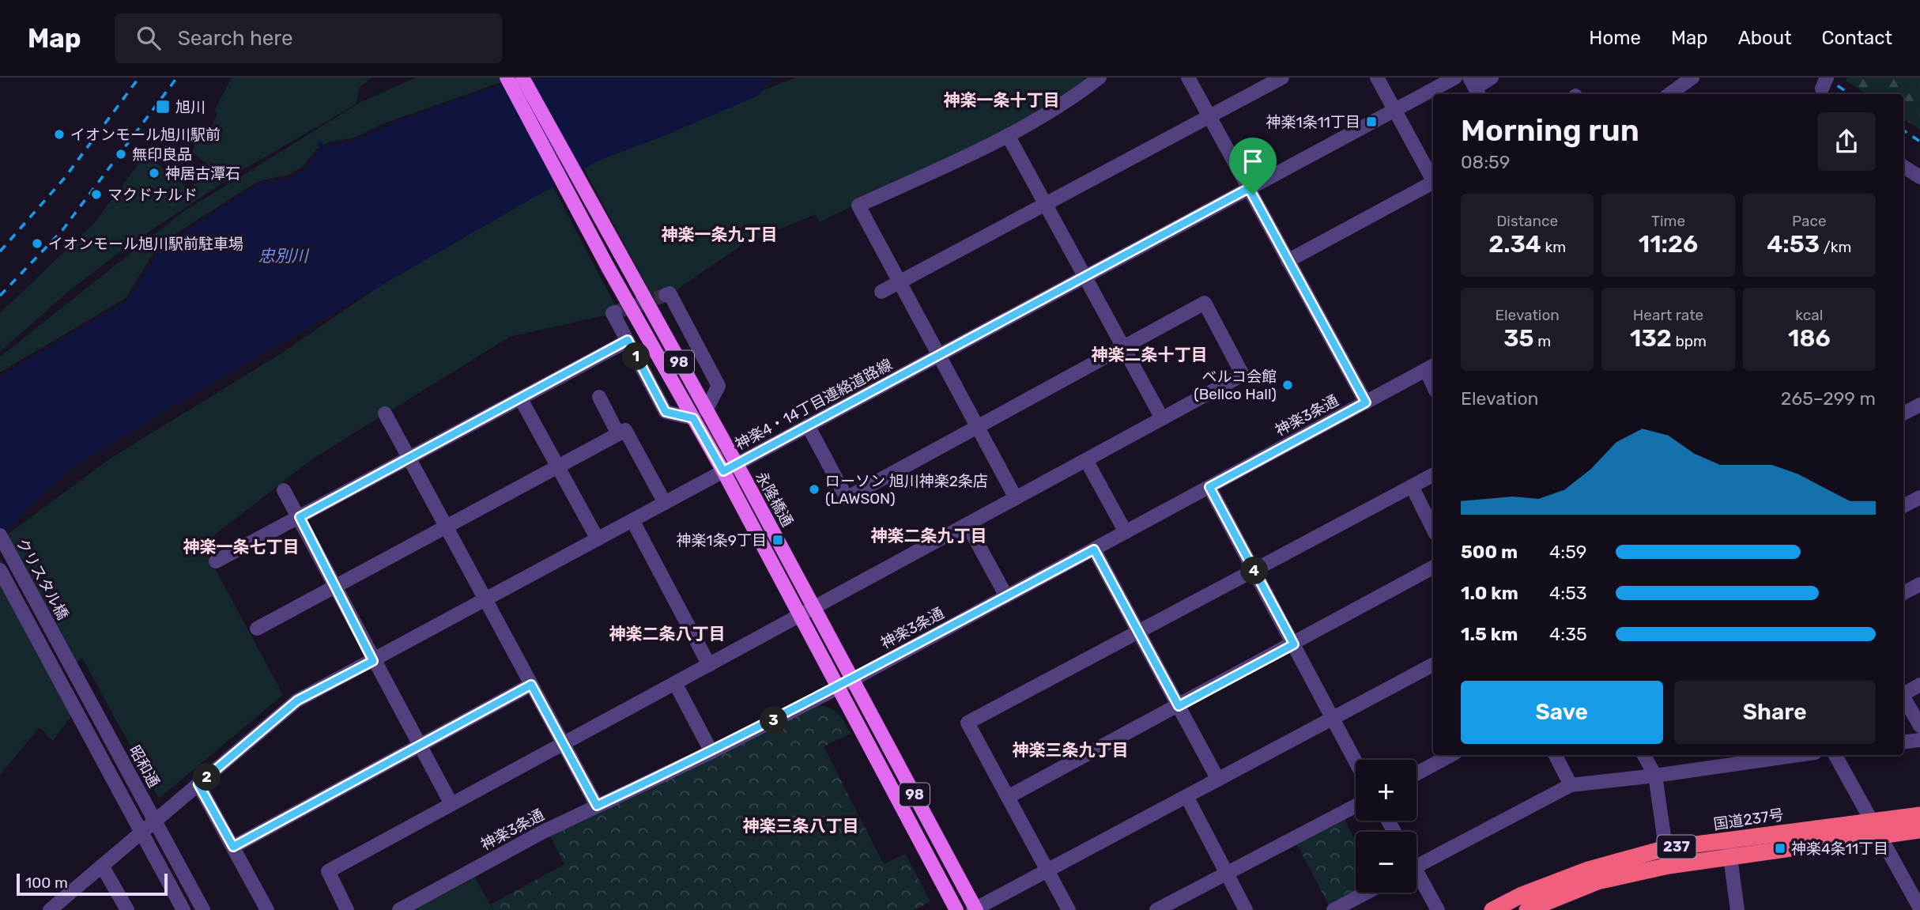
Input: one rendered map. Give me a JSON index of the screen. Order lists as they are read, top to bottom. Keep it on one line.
{"streets":{"highway":["国道237号","237"],"main road":["98","永隆橋通"],"street":["神楽4・14丁目連絡道路線","神楽3条通","クリスタル橋","昭和通"]},"crossings":[["神楽4・14丁目連絡道路線","永隆橋通"],["神楽4・14丁目連絡道路線","昭和通"],["神楽3条通","永隆橋通"],["クリスタル橋","昭和通"]],"districts":["神楽一条十丁目","神楽一条九丁目","神楽二条十丁目","神楽二条九丁目","神楽一条七丁目","神楽二条八丁目","神楽三条九丁目","神楽三条八丁目"],"water":["忠別川"],"places":{"transit":["旭川","神楽1条11丁目","神楽1条9丁目","神楽4条11丁目"],"other":["イオンモール旭川駅前","無印良品","神居古潭石","マクドナルド","イオンモール旭川駅前駐車場","ベルコ会館 (Bellco Hall)","ローソン 旭川神楽2条店 (LAWSON)"]},"scale_bar":"100 m","page":{"header":"Map","search":"Search here","nav":["Home","Map","About","Contact"],"heading":["Morning run","08:59"],"stats":[["Distance","2.34 km"],["Time","11:26"],["Pace","4:53 /km"],["Elevation","35 m"],["Heart rate","132 bpm"],["kcal","186"]],"pins":["1","4","3","2"],"chart":["Elevation","265–299 m"],"list":[{"name":"500 m","note":"4:59"},{"name":"1.0 km","note":"4:53"},{"name":"1.5 km","note":"4:35"}],"buttons":["Save","Share"],"map_buttons":["+","−"],"scale":"100 m"}}
